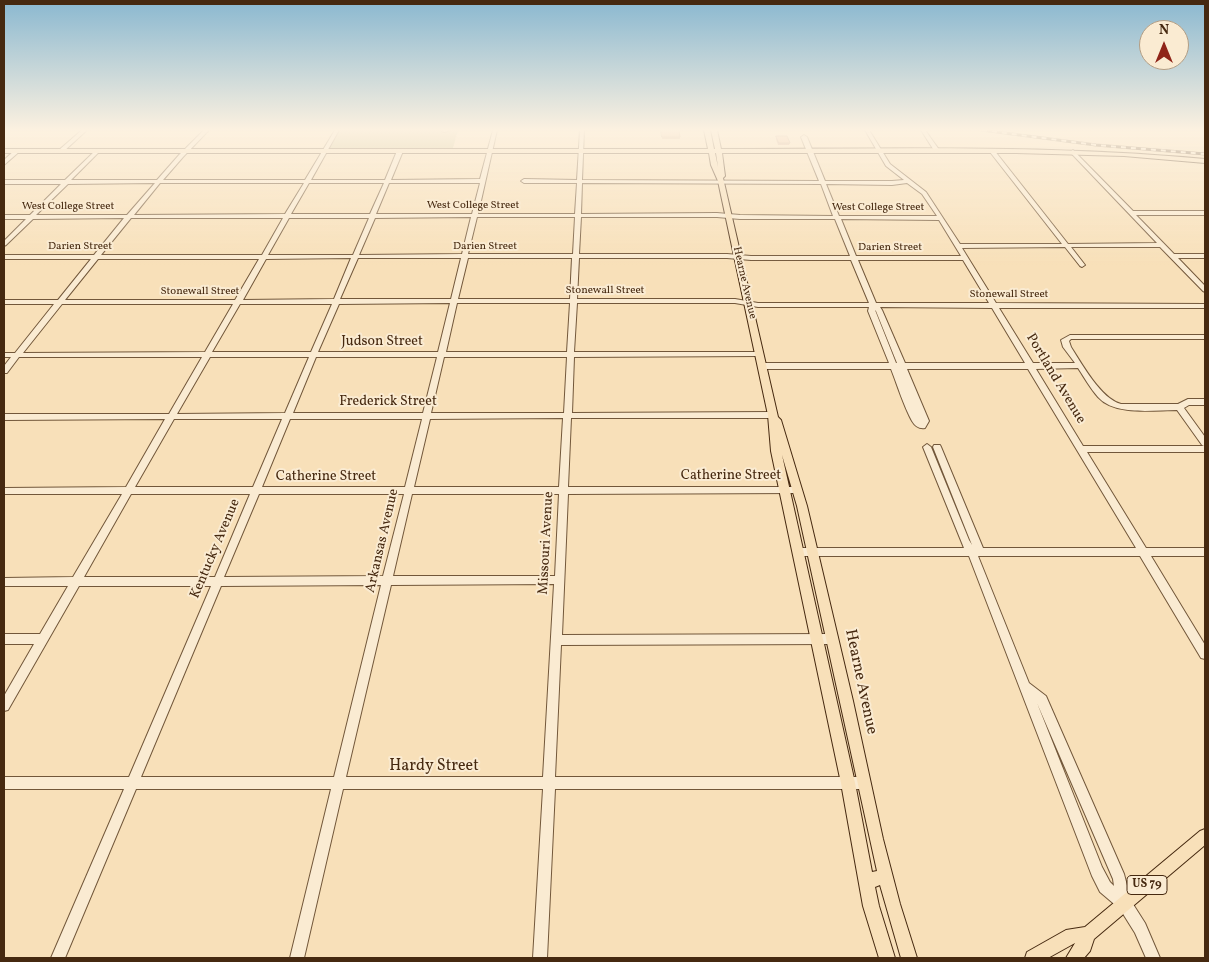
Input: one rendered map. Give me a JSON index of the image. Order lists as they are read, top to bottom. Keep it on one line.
{"streets":{"main road":["Hearne Avenue","US 79"],"street":["West College Street","Darien Street","Stonewall Street","Judson Street","Portland Avenue","Frederick Street","Catherine Street","Arkansas Avenue","Missouri Avenue","Kentucky Avenue","Hardy Street"]},"crossings":[["West College Street","Hearne Avenue"],["West College Street","Portland Avenue"],["West College Street","Arkansas Avenue"],["West College Street","Missouri Avenue"],["West College Street","Kentucky Avenue"],["Darien Street","Hearne Avenue"],["Darien Street","Portland Avenue"],["Darien Street","Arkansas Avenue"],["Darien Street","Missouri Avenue"],["Darien Street","Kentucky Avenue"],["Hearne Avenue","Stonewall Street"],["Hearne Avenue","Judson Street"],["Hearne Avenue","Frederick Street"],["Hearne Avenue","Catherine Street"],["Hearne Avenue","Hardy Street"],["Stonewall Street","Portland Avenue"],["Stonewall Street","Arkansas Avenue"],["Stonewall Street","Missouri Avenue"],["Stonewall Street","Kentucky Avenue"],["Judson Street","Arkansas Avenue"],["Judson Street","Missouri Avenue"],["Judson Street","Kentucky Avenue"],["Frederick Street","Arkansas Avenue"],["Frederick Street","Missouri Avenue"],["Frederick Street","Kentucky Avenue"],["Catherine Street","Arkansas Avenue"],["Catherine Street","Missouri Avenue"],["Catherine Street","Kentucky Avenue"],["Arkansas Avenue","Hardy Street"],["Missouri Avenue","Hardy Street"],["Kentucky Avenue","Hardy Street"]],"north":"top"}
